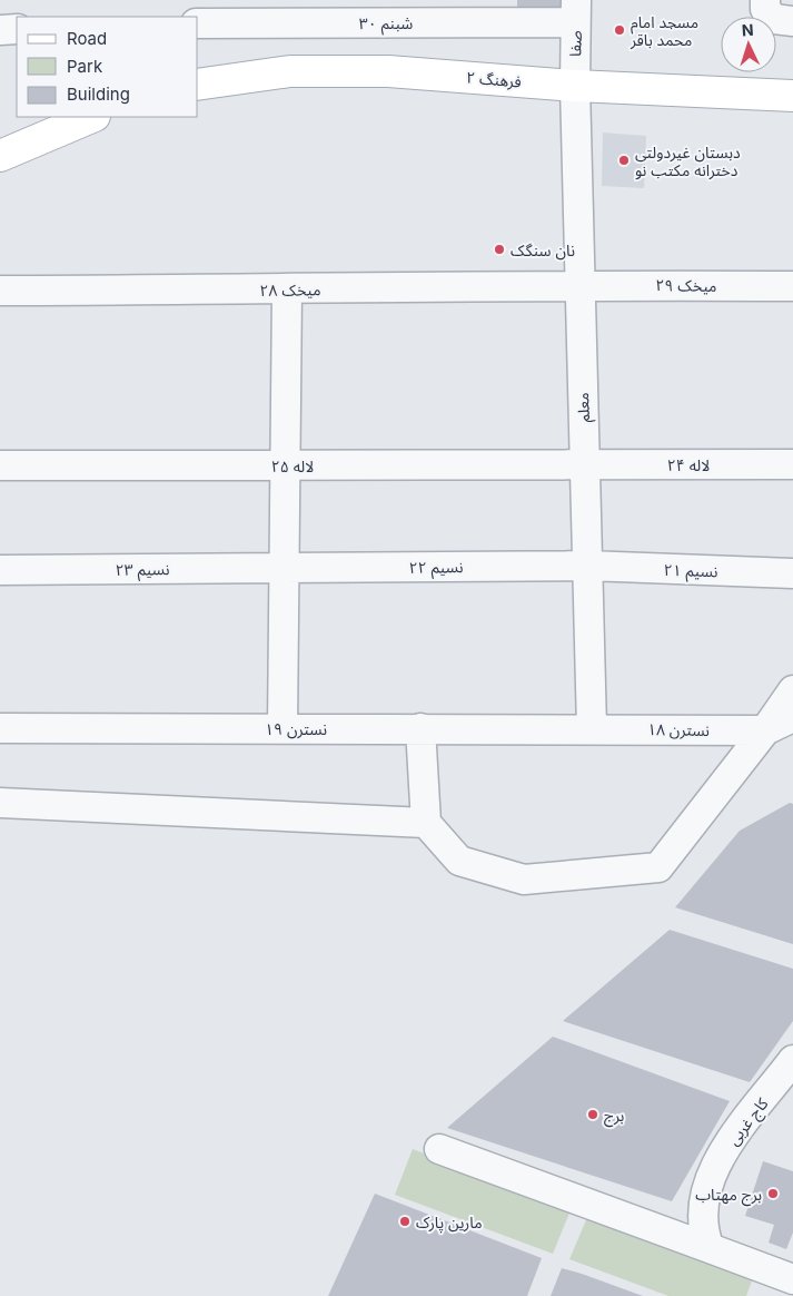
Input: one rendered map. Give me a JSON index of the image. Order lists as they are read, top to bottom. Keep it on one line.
{"streets":{"main road":["فرهنگ ۲"],"street":["شبنم ۳۰","صفا","میخک ۲۹","میخک ۲۸","معلم","لاله ۲۴","لاله ۲۵","نسیم ۲۲","نسیم ۲۳","نسیم ۲۱","نسترن ۱۹","نسترن ۱۸","کاج غربی"]},"crossings":[["شبنم ۳۰","صفا"],["صفا","فرهنگ ۲"],["صفا","معلم"],["فرهنگ ۲","معلم"],["میخک ۲۹","میخک ۲۸"],["میخک ۲۹","معلم"],["میخک ۲۸","معلم"],["معلم","لاله ۲۴"],["معلم","لاله ۲۵"],["معلم","نسیم ۲۲"],["معلم","نسیم ۲۱"],["معلم","نسترن ۱۹"],["معلم","نسترن ۱۸"],["لاله ۲۴","لاله ۲۵"],["نسیم ۲۲","نسیم ۲۳"],["نسیم ۲۲","نسیم ۲۱"],["نسترن ۱۹","نسترن ۱۸"]],"places":["مسجد امام محمد باقر","دبستان غیردولتی دخترانه مکتب نو","نان سنگک","برج","برج مهتاب","مارین پارک"],"legend":["Road","Park","Building"],"north":"top"}
